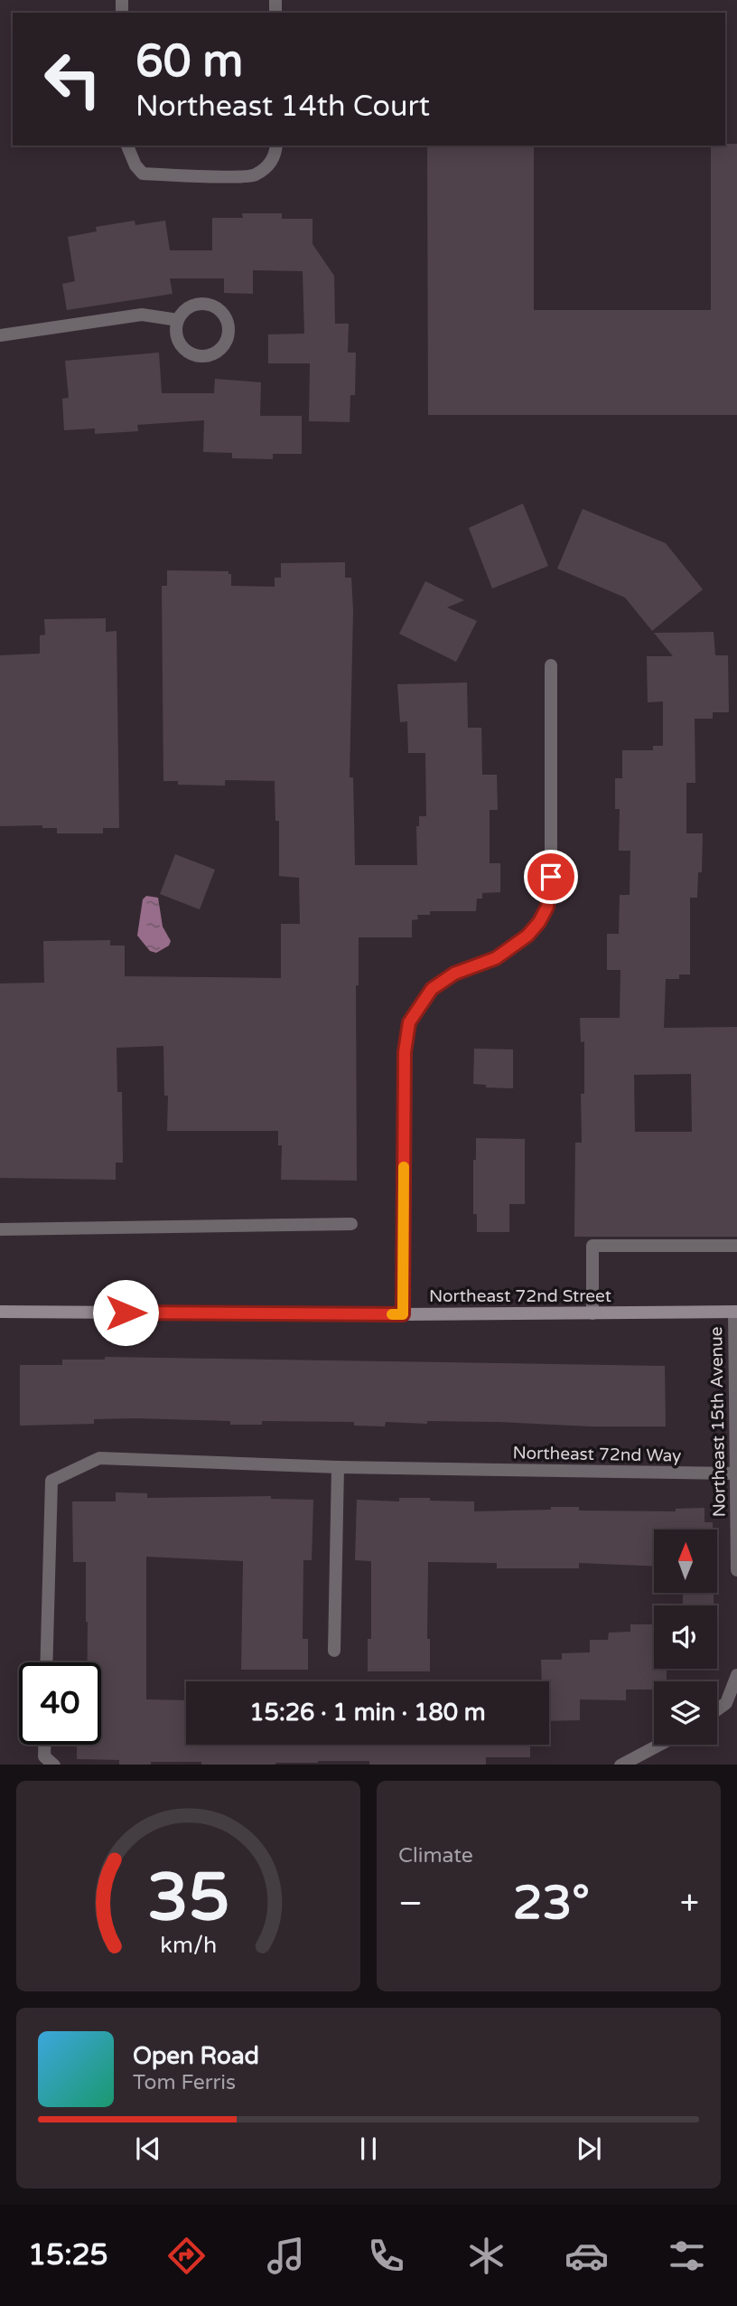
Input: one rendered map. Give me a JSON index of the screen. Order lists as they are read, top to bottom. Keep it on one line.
{"streets":{"street":["Northeast 72nd Street","Northeast 15th Avenue","Northeast 72nd Way"]},"crossings":[["Northeast 72nd Street","Northeast 15th Avenue"],["Northeast 15th Avenue","Northeast 72nd Way"]],"north":"top","page":{"turn":["60 m","Northeast 14th Court"],"limit":"40","trip":"15:26 · 1 min · 180 m","tile":"Climate","heat":["−","23°","+"],"song":["Open Road","Tom Ferris"],"tabs":"15:25","gauge":["35","km/h"]}}
